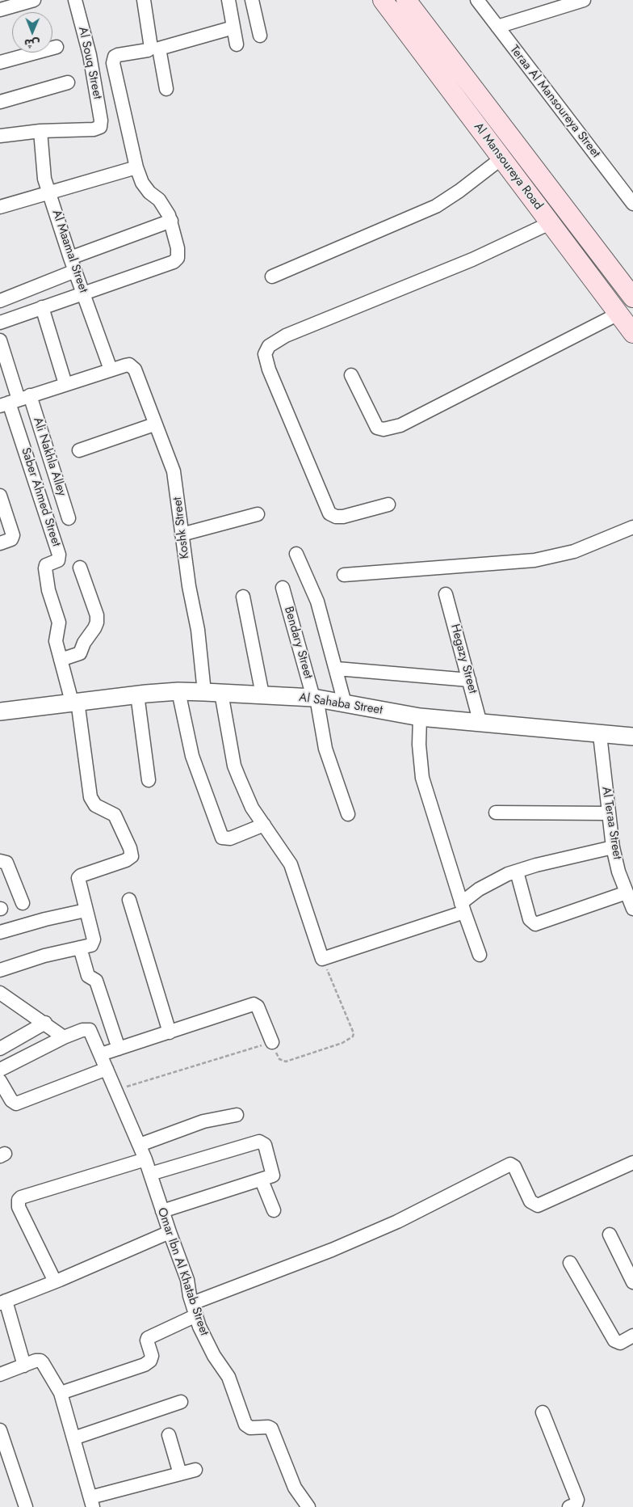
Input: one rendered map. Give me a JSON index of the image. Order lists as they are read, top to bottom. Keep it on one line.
{"streets":{"main road":["Al Mansoureya Road"],"street":["Al Souq Street","Teraa Al Mansoureya Street","Al Maamal Street","Ali Nakhla Alley","Saber Ahmed Street","Koshk Street","Bendary Street","Hegazy Street","Al Sahaba Street","Al Teraa Street","Omar Ibn Al Khatab Street"]},"crossings":[["Al Souq Street","Al Maamal Street"],["Al Maamal Street","Koshk Street"],["Ali Nakhla Alley","Saber Ahmed Street"],["Saber Ahmed Street","Al Sahaba Street"],["Koshk Street","Al Sahaba Street"],["Bendary Street","Al Sahaba Street"],["Hegazy Street","Al Sahaba Street"],["Al Sahaba Street","Al Teraa Street"]],"north":"bottom"}
